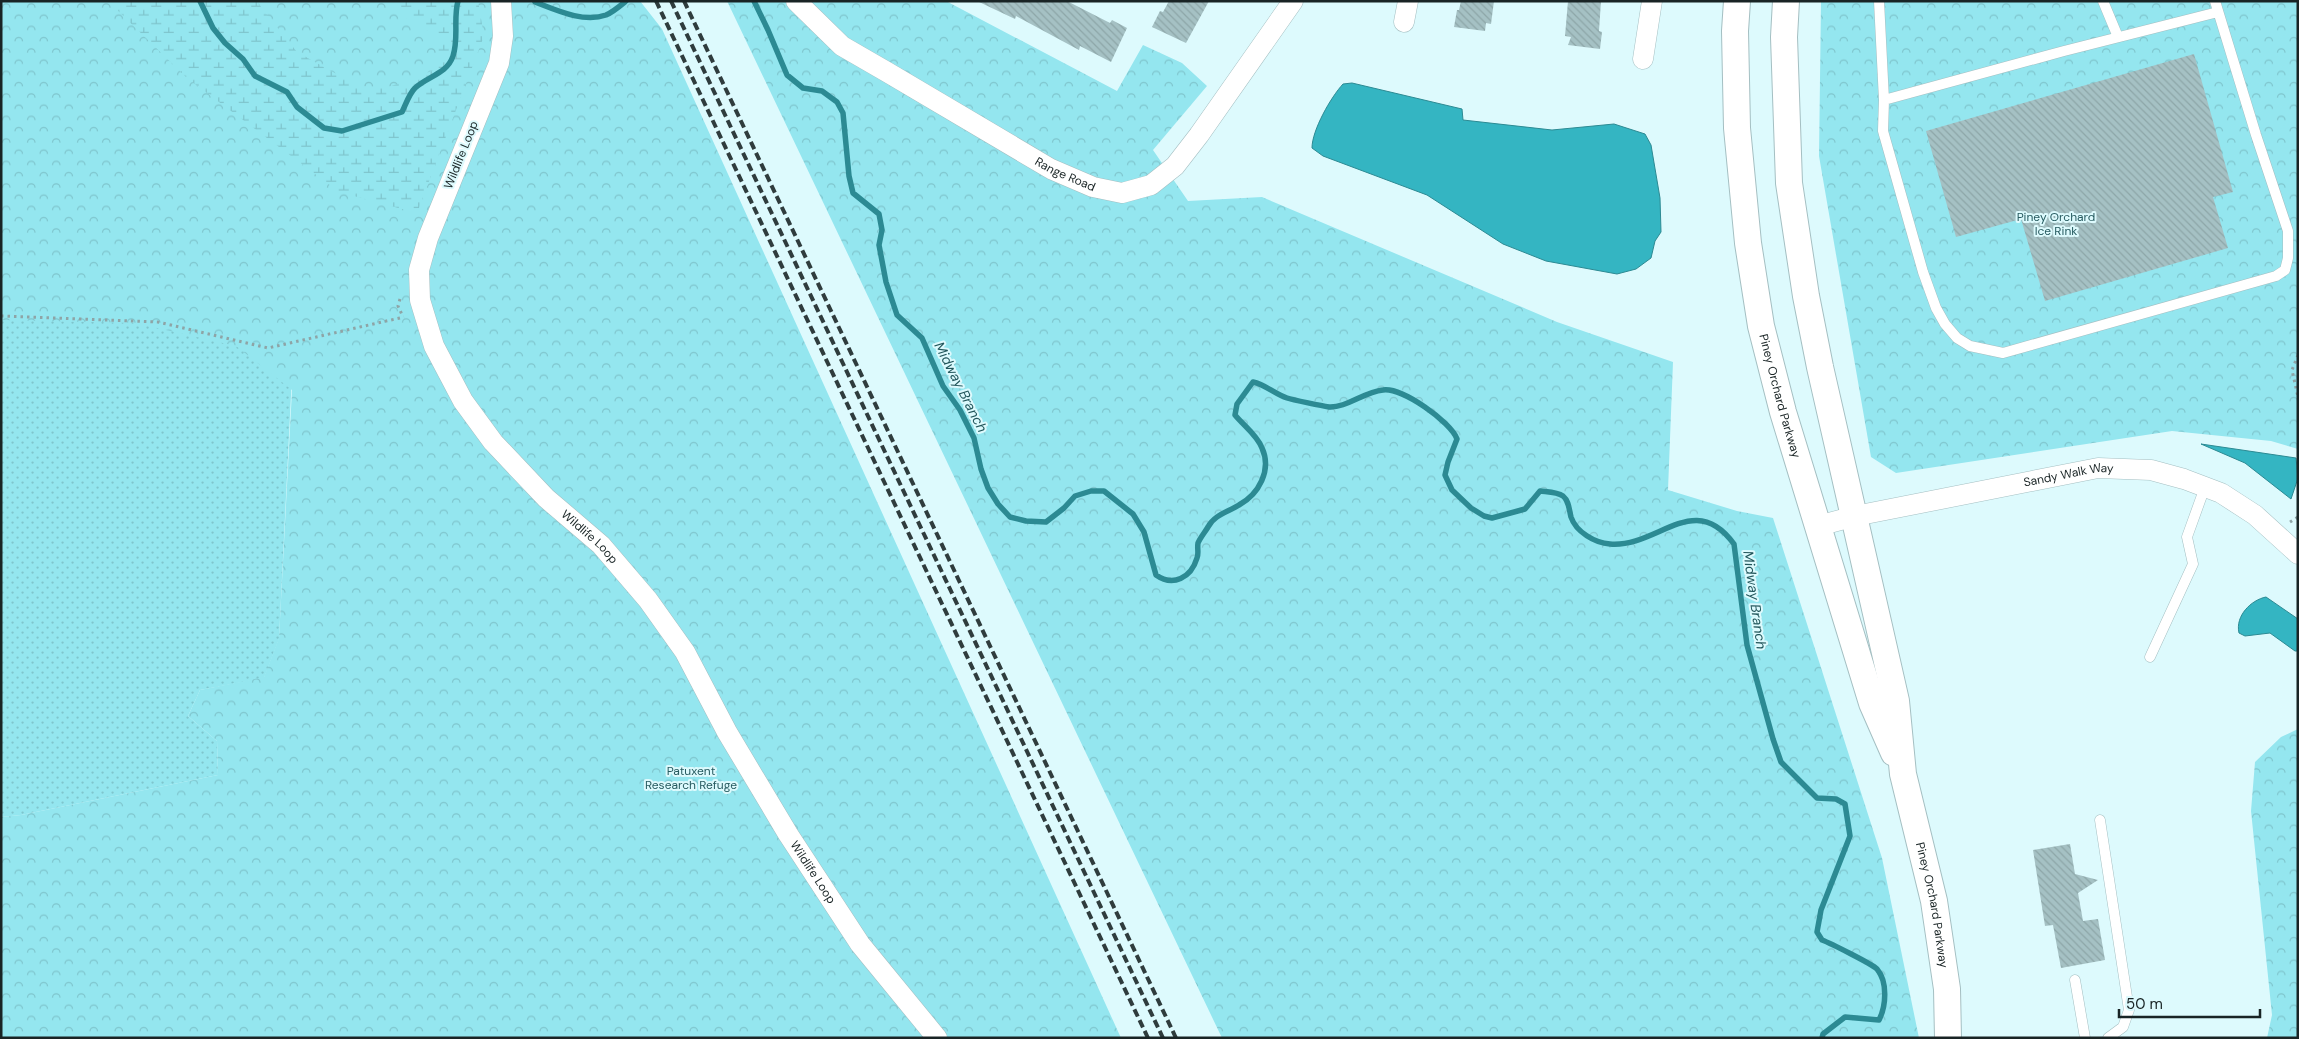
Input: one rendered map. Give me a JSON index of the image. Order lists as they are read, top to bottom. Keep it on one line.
{"streets":{"street":["Wildlife Loop","Range Road","Piney Orchard Parkway","Sandy Walk Way"]},"crossings":[["Piney Orchard Parkway","Sandy Walk Way"]],"water":["Midway Branch"],"parks":["Piney Orchard Ice Rink","Patuxent Research Refuge"],"scale_bar":"50 m"}
